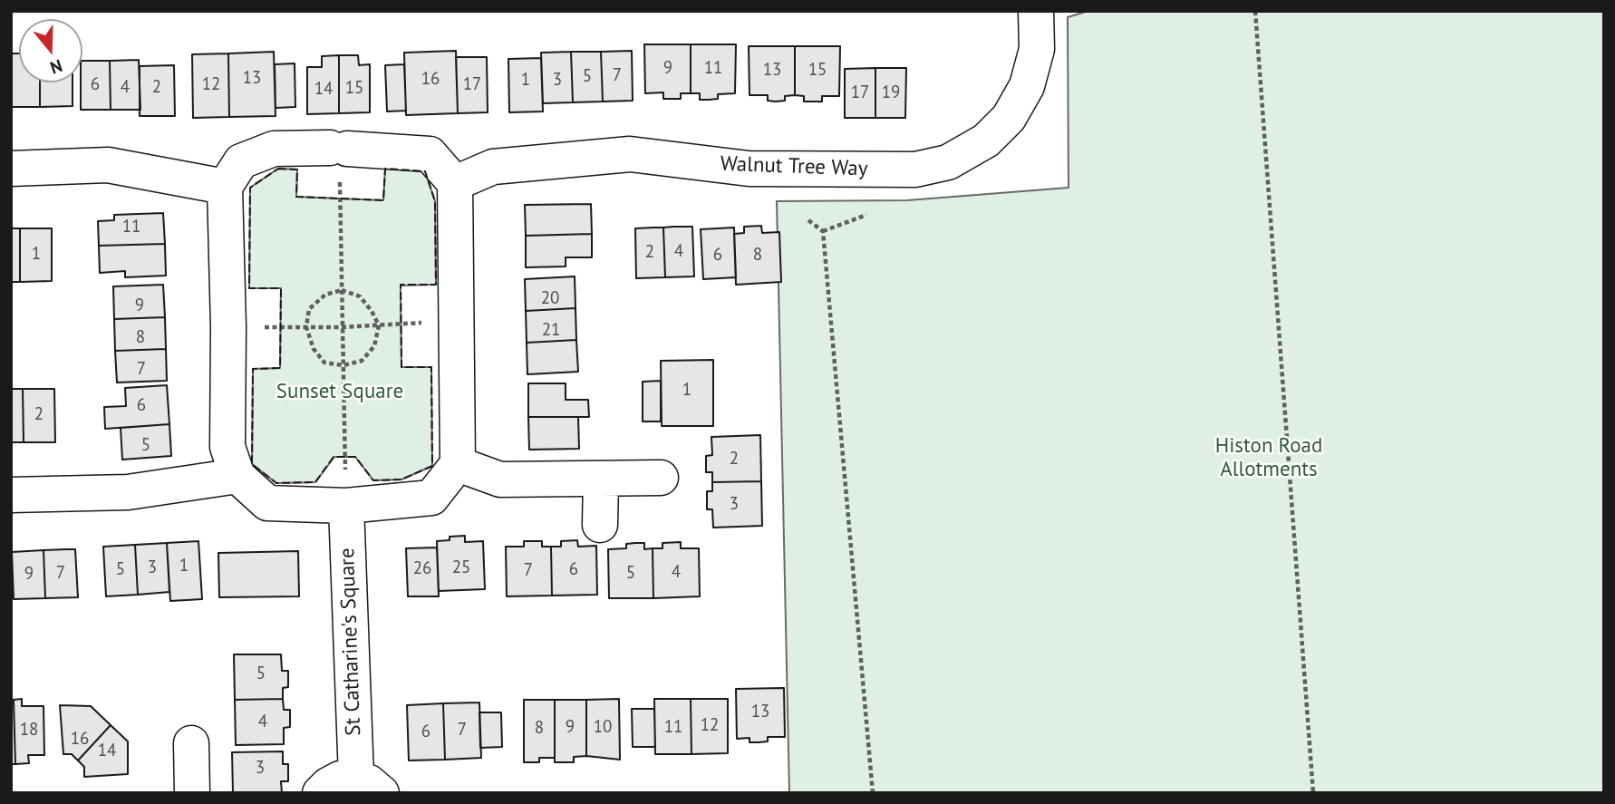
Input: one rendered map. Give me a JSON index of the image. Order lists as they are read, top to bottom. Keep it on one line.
{"streets":{"street":["Walnut Tree Way","St Catharine's Square"]},"parks":["Sunset Square","Histon Road Allotments"],"house_numbers":["9","11","13","15","7","5","13","16","1","3","6","12","17","4","2","15","14","17","19","11","4","2","1","6","8","20","9","21","8","7","1","6","2","5","2","3","1","3","25","26","5","6","7","4","7","5","9","5","13","4","12","9","10","11","8","18","7","6","16","14","3"],"north":"bottom"}
